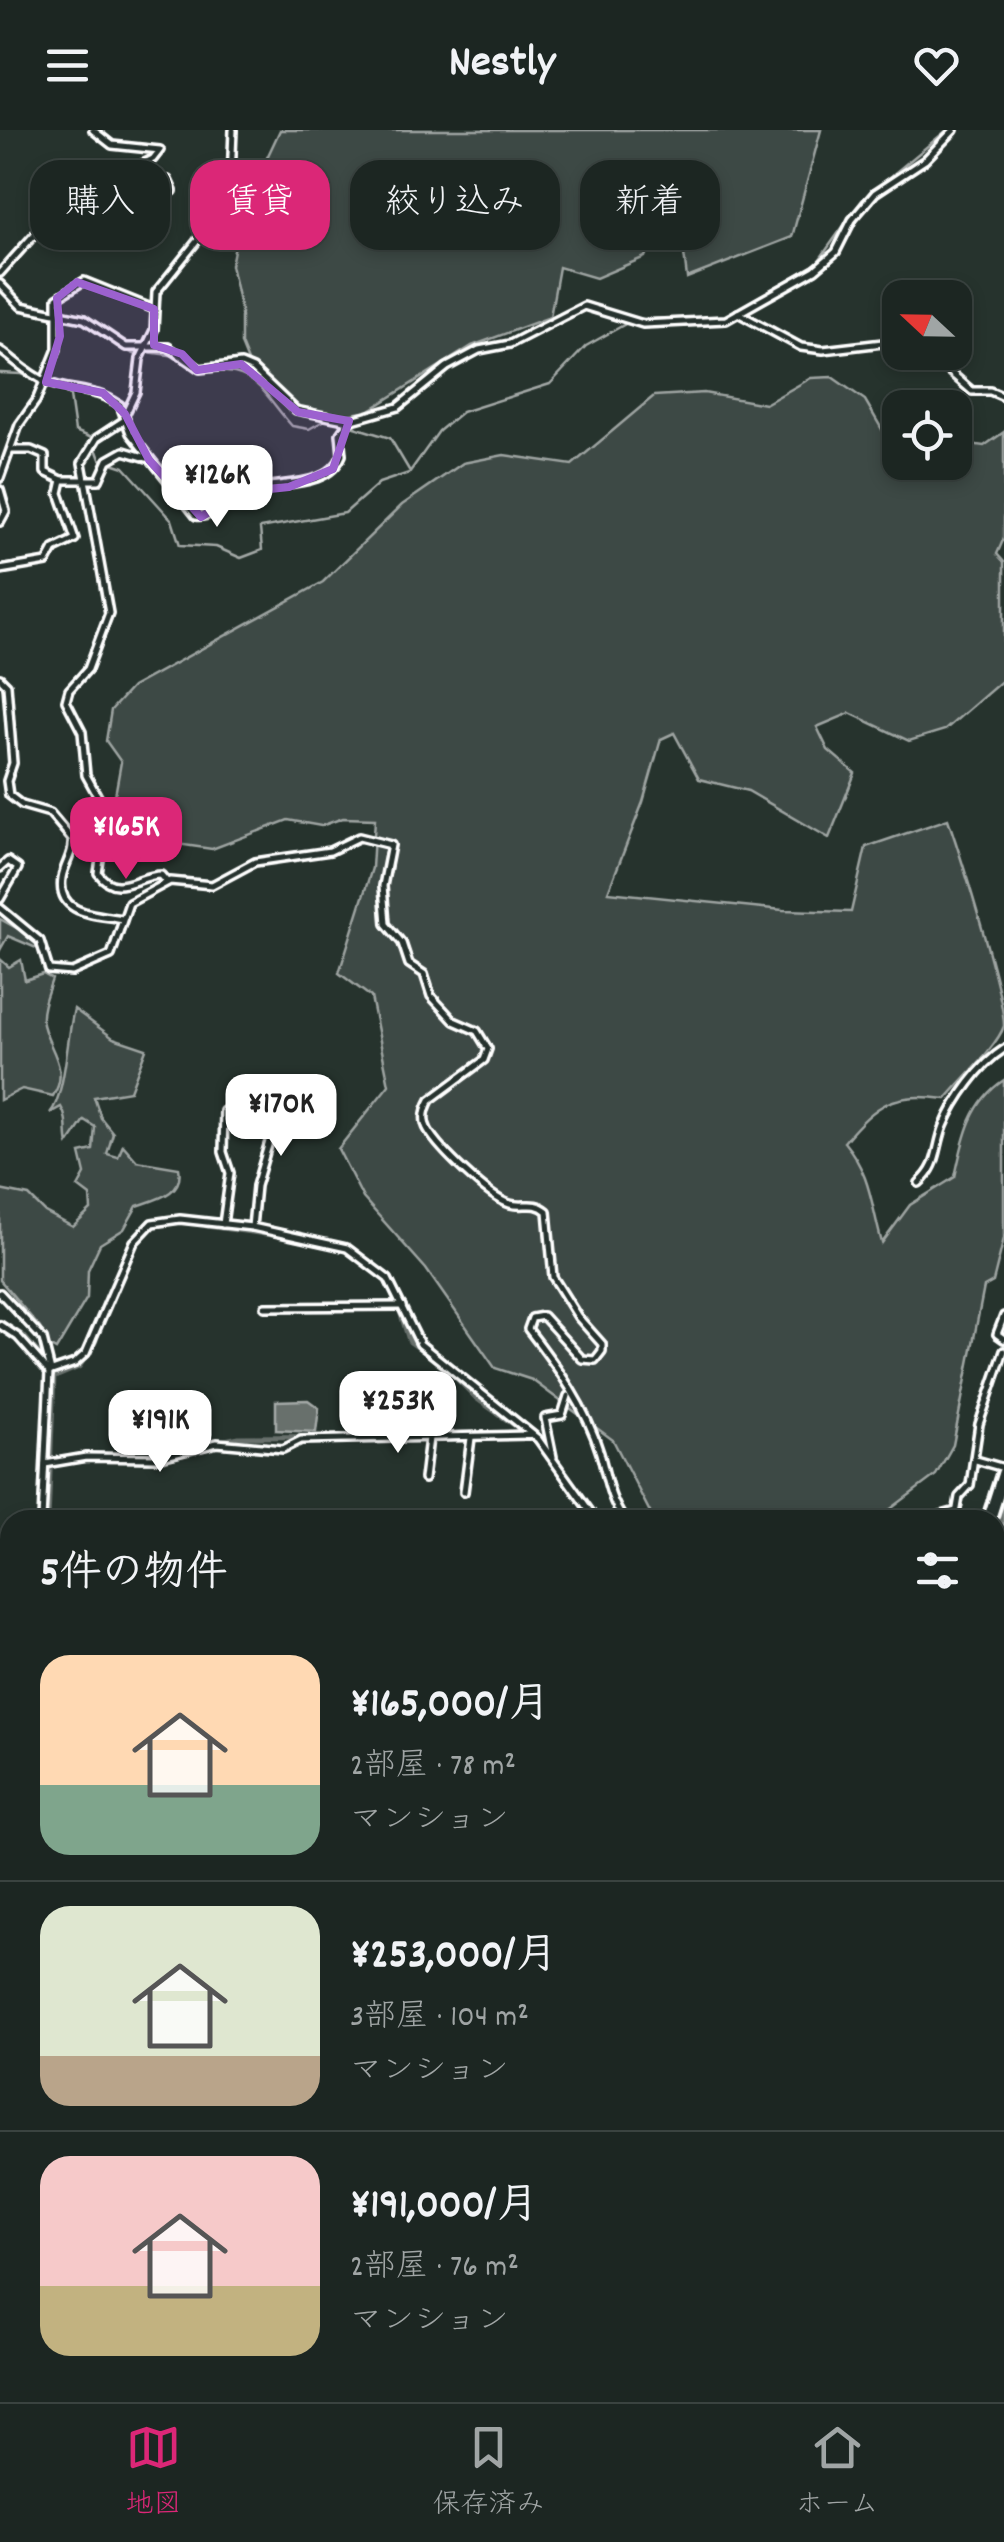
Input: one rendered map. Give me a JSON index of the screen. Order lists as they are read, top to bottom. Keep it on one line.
{"north":"left","page":{"header":"Nestly","chip":["購入","賃貸","絞り込み","新着"],"price":["¥126K","¥165K","¥170K","¥253K","¥191K"],"heading":"5件の物件","list":[{"name":"¥165,000/月","note":"2部屋 · 78 m² · マンション"},{"name":"¥253,000/月","note":"3部屋 · 104 m² · マンション"},{"name":"¥191,000/月","note":"2部屋 · 76 m² · マンション"}],"tabs":["地図","保存済み","ホーム"]}}
